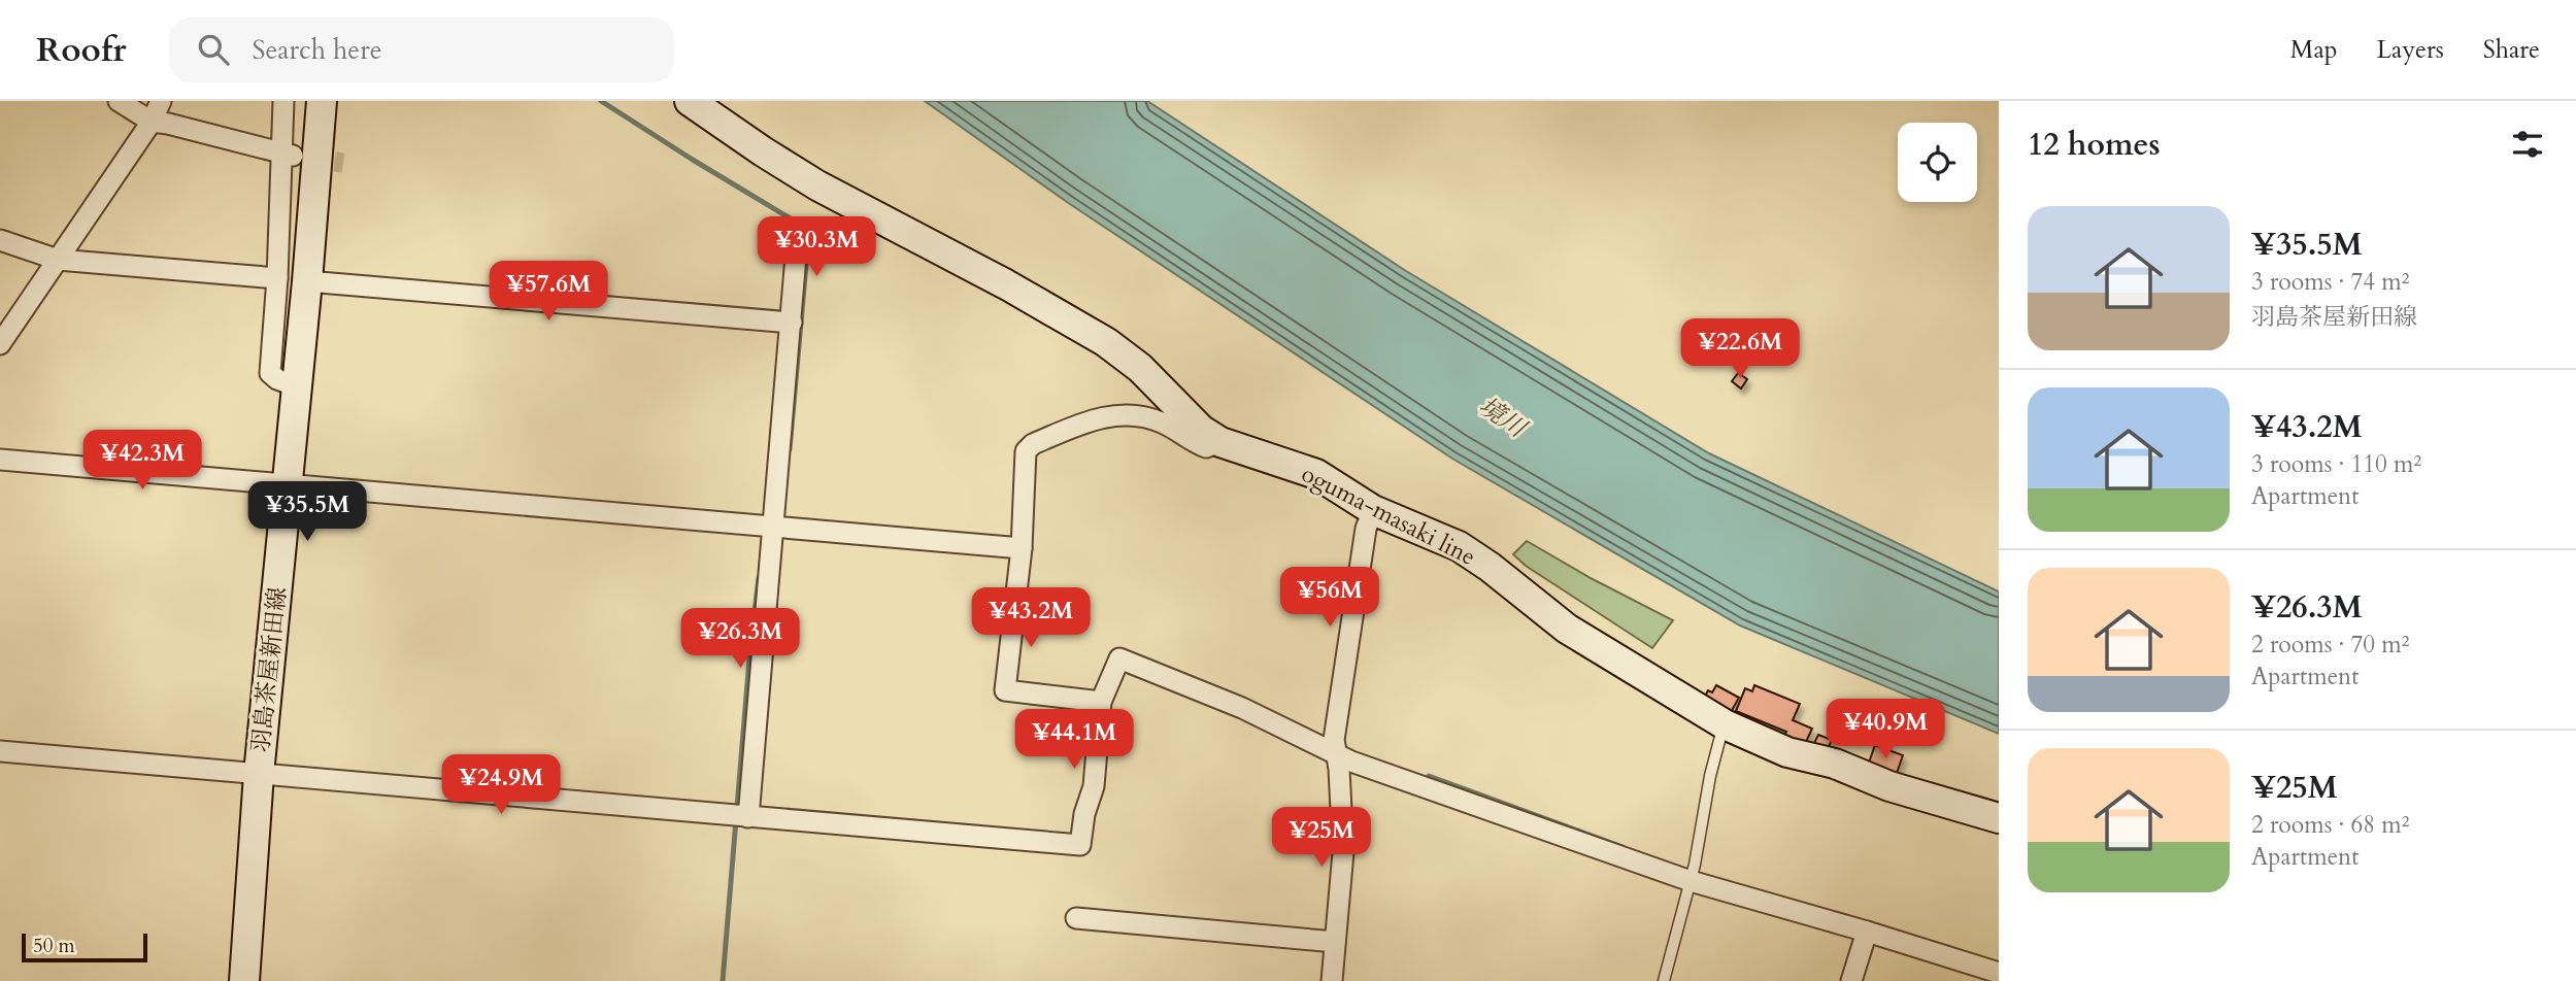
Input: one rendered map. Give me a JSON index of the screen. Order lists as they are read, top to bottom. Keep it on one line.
{"streets":{"main road":["oguma-masaki line","羽島茶屋新田線"]},"water":["境川"],"scale_bar":"50 m","page":{"header":"Roofr","search":"Search here","nav":["Map","Layers","Share"],"heading":"12 homes","list":[{"name":"¥35.5M","note":"3 rooms · 74 m² · 羽島茶屋新田線"},{"name":"¥43.2M","note":"3 rooms · 110 m² · Apartment"},{"name":"¥26.3M","note":"2 rooms · 70 m² · Apartment"},{"name":"¥25M","note":"2 rooms · 68 m² · Apartment"}],"price":["¥30.3M","¥57.6M","¥22.6M","¥42.3M","¥35.5M","¥56M","¥43.2M","¥26.3M","¥40.9M","¥44.1M","¥24.9M","¥25M"],"scale":"50 m"}}
